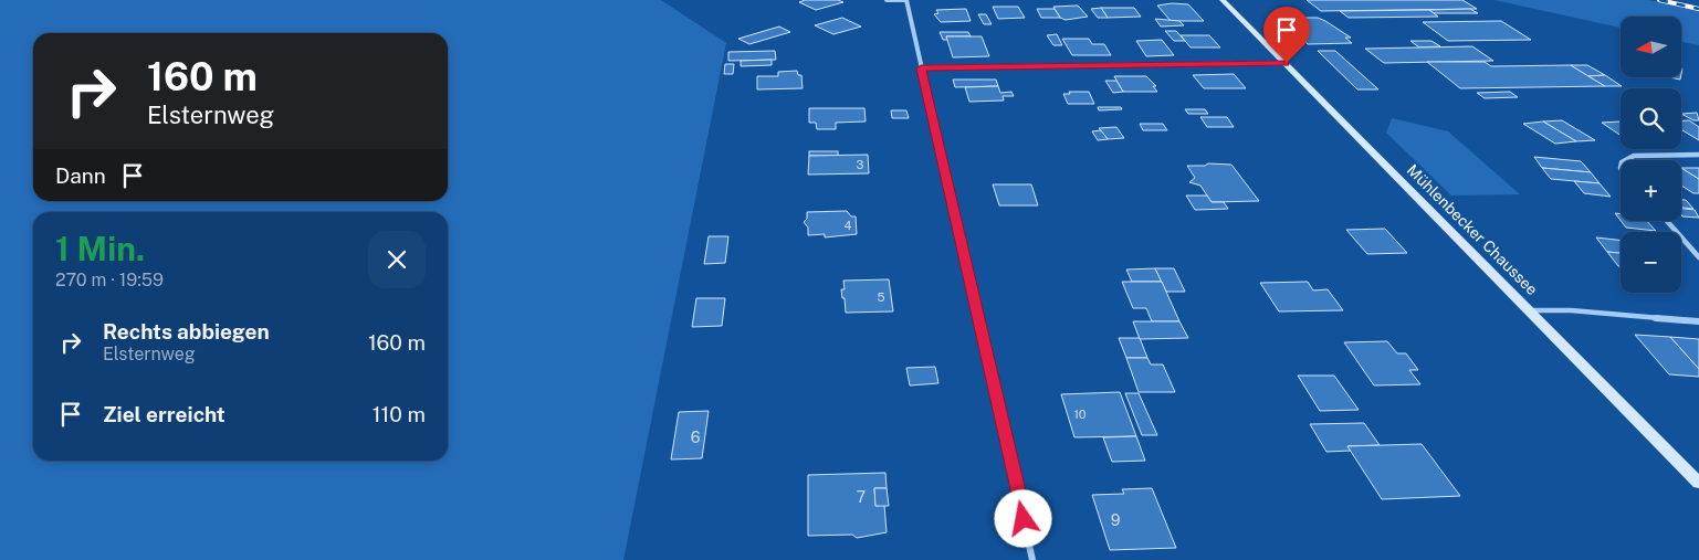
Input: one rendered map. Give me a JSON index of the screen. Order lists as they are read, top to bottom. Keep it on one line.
{"streets":{"main road":["Mühlenbecker Chaussee"]},"house_numbers":["3","4","5","10","6","7","9"],"north":"left","page":{"map_buttons":["+","−"],"turn":["160 m","Elsternweg"],"then":"Dann","heading":["1 Min.","270 m · 19:59"],"list":[{"name":"Rechts abbiegen","note":"Elsternweg","value":"160 m"},{"name":"Ziel erreicht","value":"110 m"}]}}
